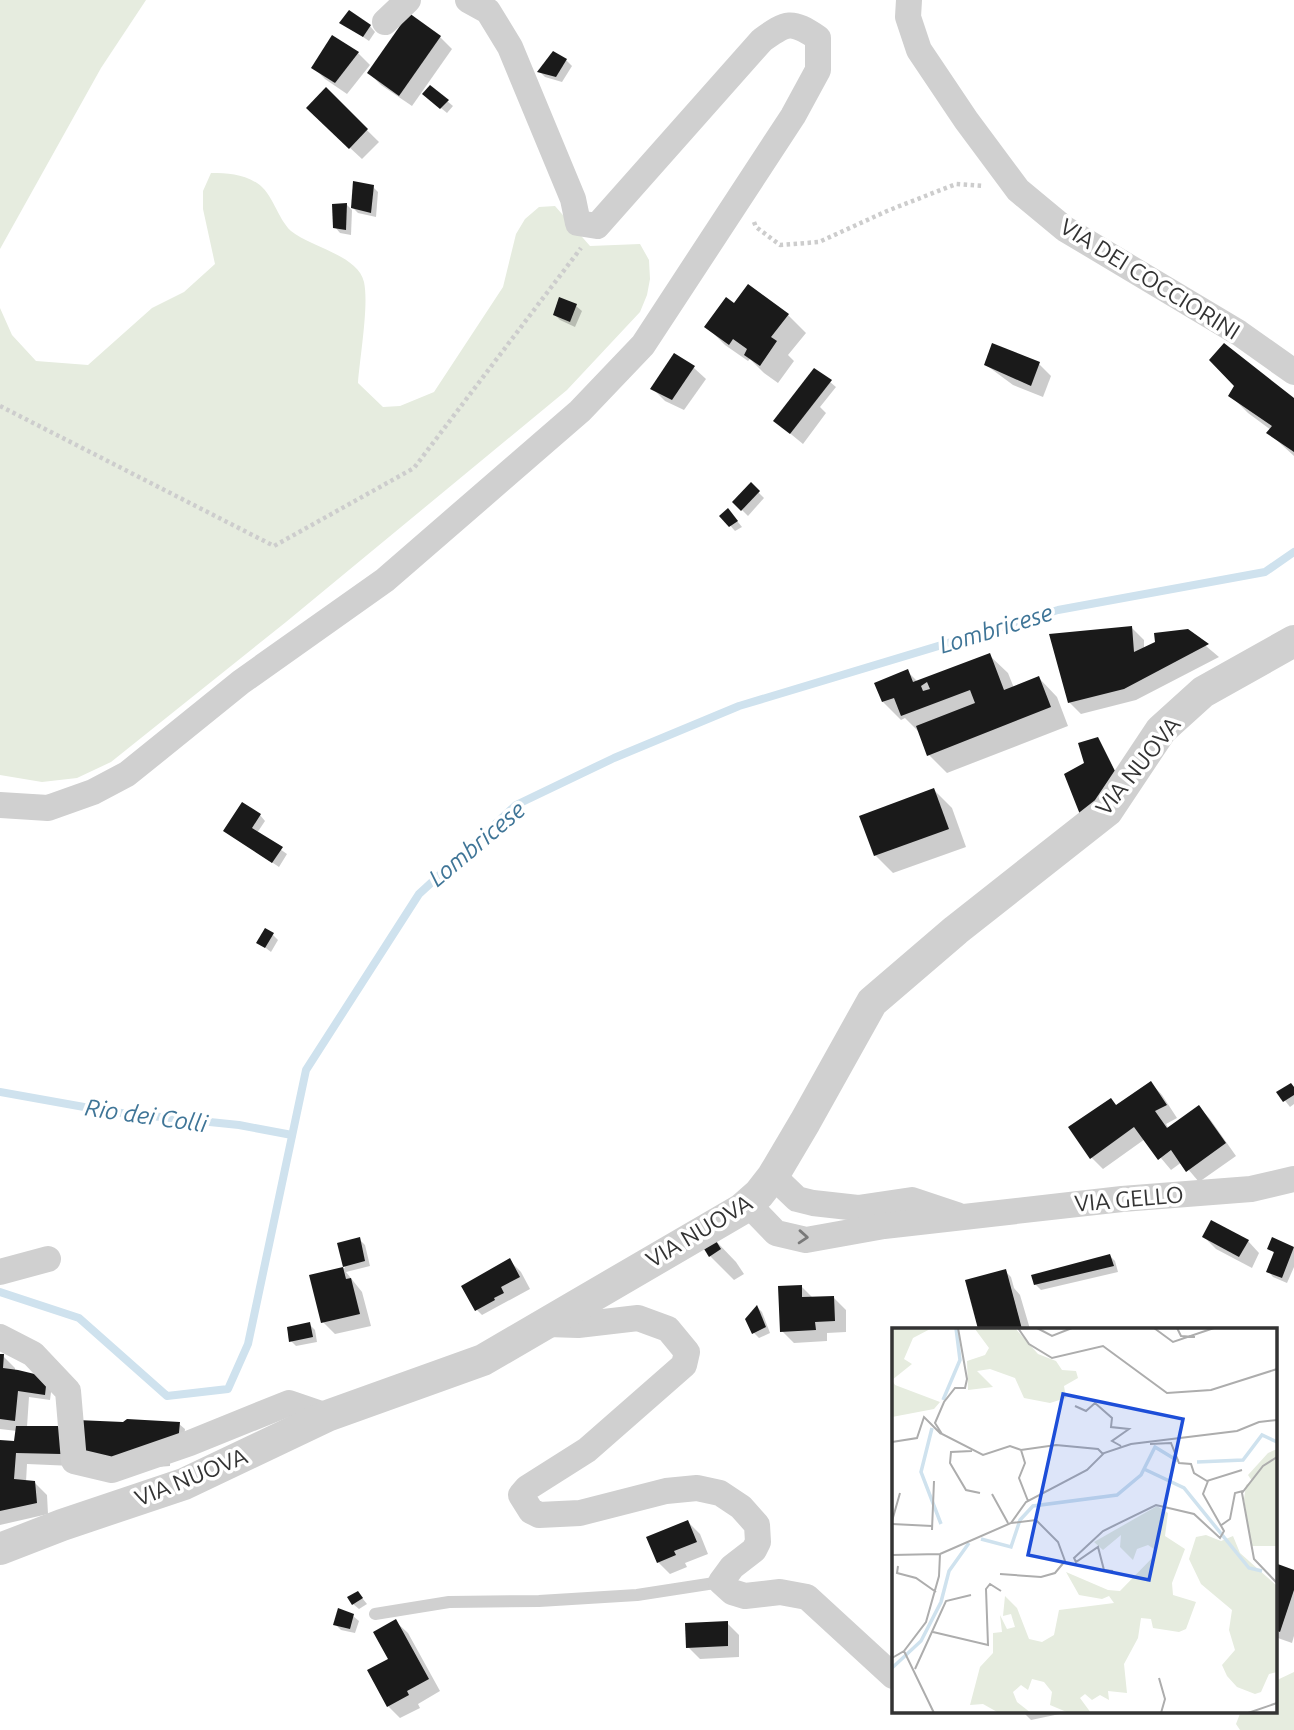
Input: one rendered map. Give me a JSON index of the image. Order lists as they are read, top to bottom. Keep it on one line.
{"streets":{"street":["VIA DEI COCCIORINI","VIA NUOVA","VIA GELLO"]},"crossings":[["VIA NUOVA","VIA GELLO"]],"water":["Lombricese","Rio dei Colli"]}
